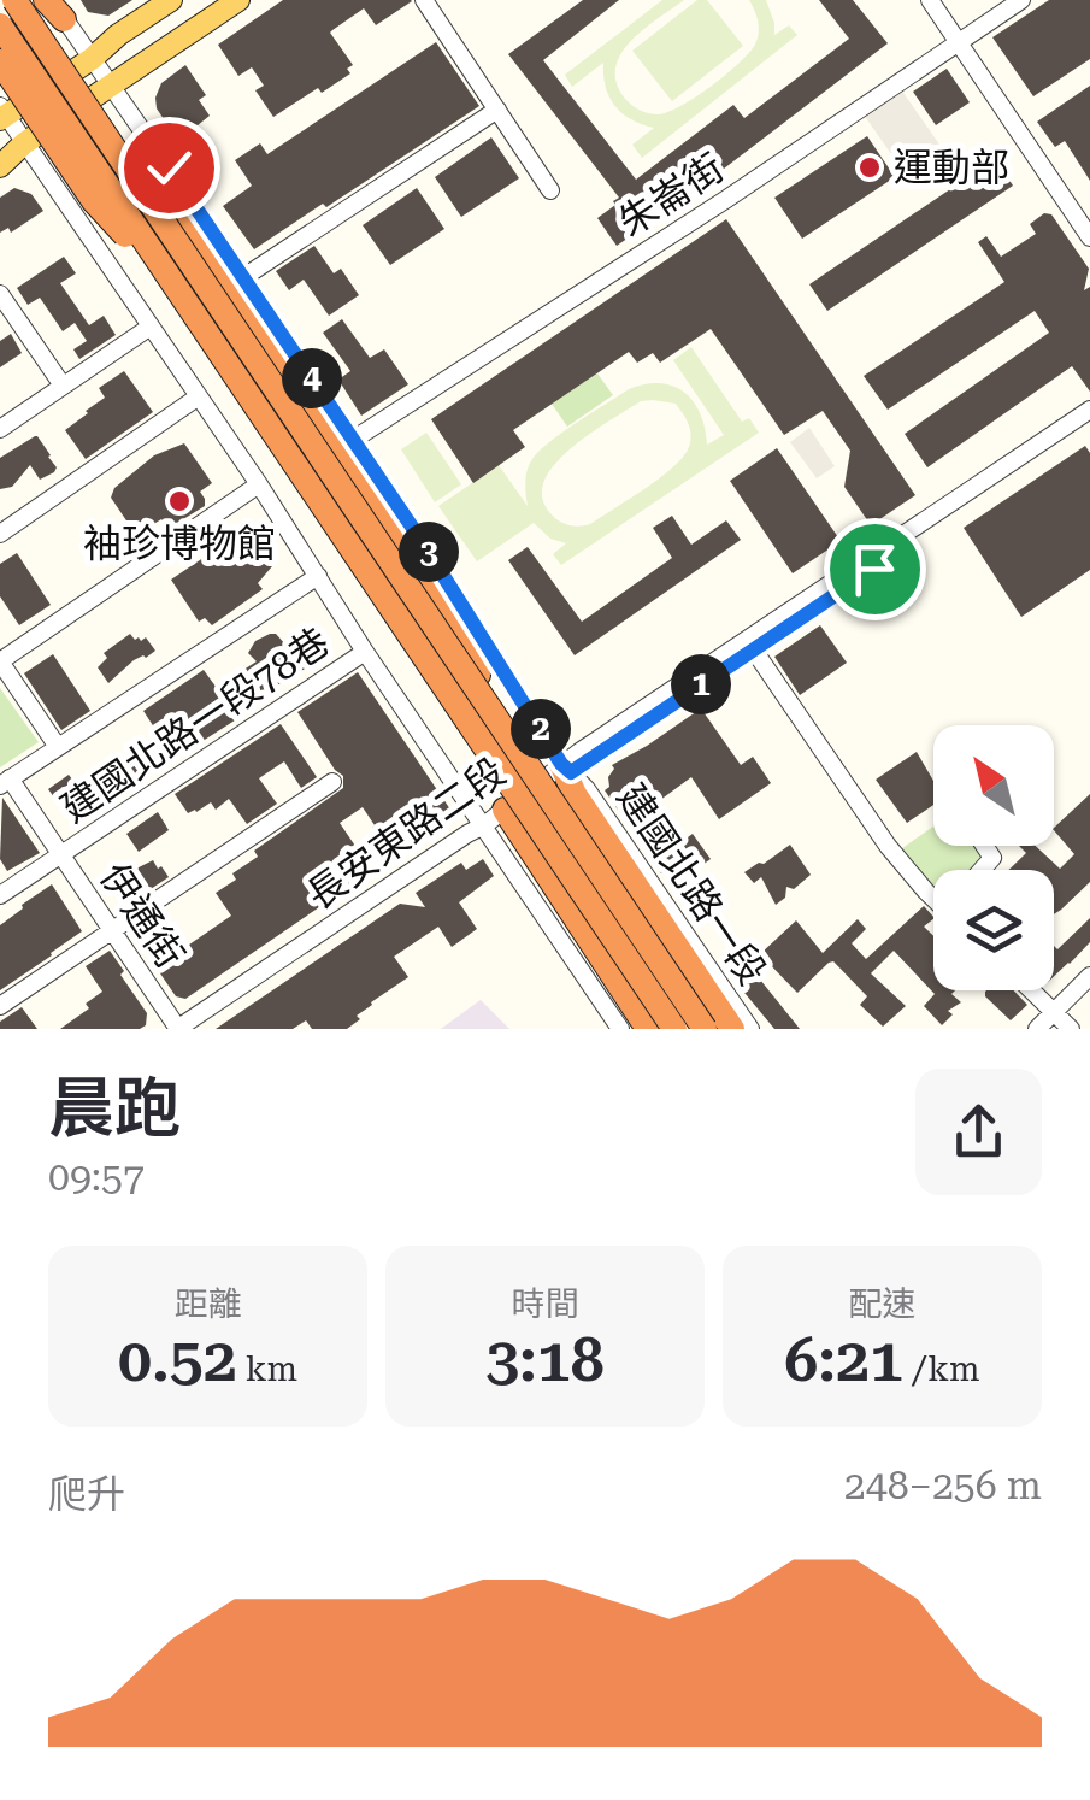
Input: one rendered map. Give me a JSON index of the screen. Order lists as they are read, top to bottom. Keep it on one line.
{"streets":{"street":["朱崙街","建國北路一段78巷","長安東路二段","建國北路一段","伊通街"]},"crossings":[["朱崙街","建國北路一段"],["建國北路一段78巷","伊通街"],["長安東路二段","建國北路一段"],["長安東路二段","伊通街"]],"places":["運動部","袖珍博物館"],"north":"top left","page":{"pins":["4","3","1","2"],"heading":["晨跑","09:57"],"stats":[["距離","0.52 km"],["時間","3:18"],["配速","6:21 /km"]],"chart":["爬升","248–256 m"]}}
